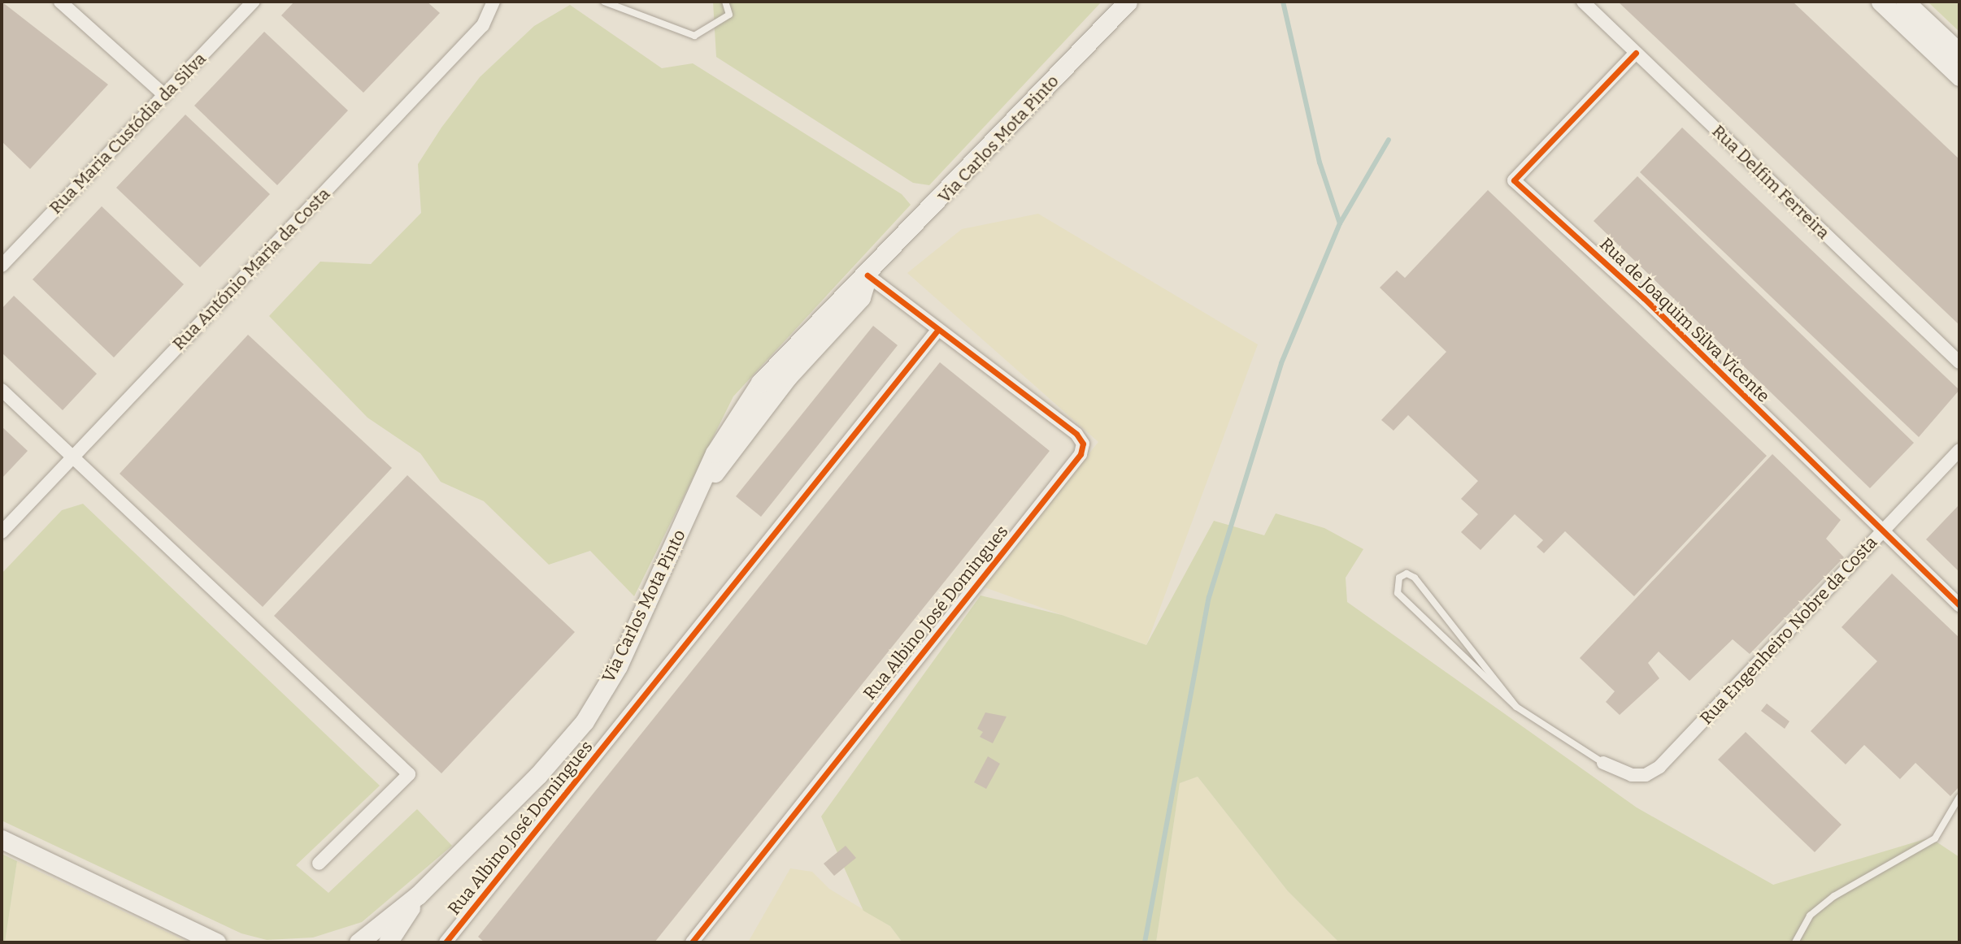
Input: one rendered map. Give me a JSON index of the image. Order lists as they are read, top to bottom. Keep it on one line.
{"streets":{"main road":["Via Carlos Mota Pinto"],"street":["Rua Maria Custódia da Silva","Rua Delfim Ferreira","Rua António Maria da Costa","Rua de Joaquim Silva Vicente","Rua Albino José Domingues","Rua Engenheiro Nobre da Costa"]},"crossings":[["Via Carlos Mota Pinto","Rua Albino José Domingues"],["Rua Delfim Ferreira","Rua de Joaquim Silva Vicente"],["Rua de Joaquim Silva Vicente","Rua Engenheiro Nobre da Costa"]]}
